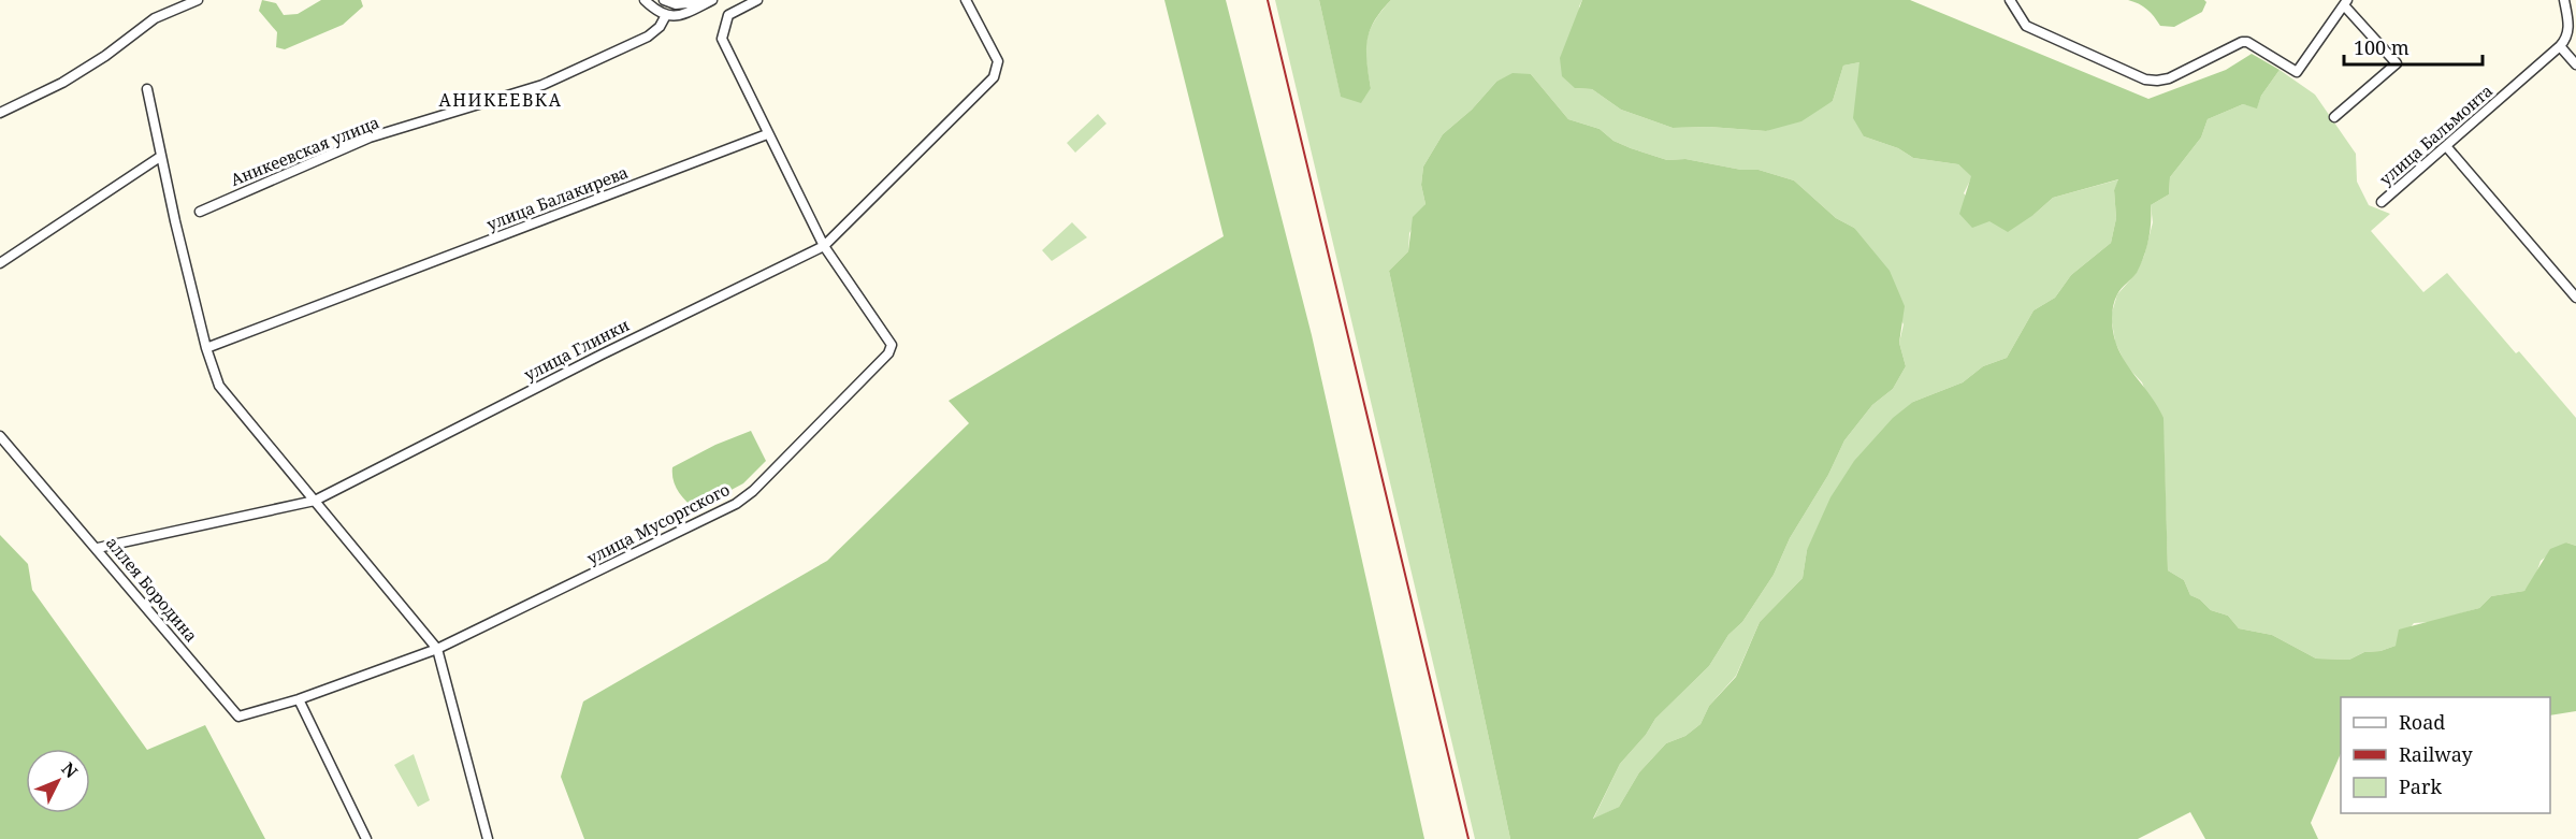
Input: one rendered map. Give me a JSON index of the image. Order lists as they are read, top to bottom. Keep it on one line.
{"streets":{"street":["улица Бальмонта","Аникеевская улица","улица Балакирева","улица Глинки","улица Мусоргского","аллея Бородина"]},"crossings":[["улица Глинки","улица Мусоргского"],["улица Глинки","аллея Бородина"],["улица Мусоргского","аллея Бородина"]],"districts":["АНИКЕЕВКА"],"legend":["Road","Railway","Park"],"scale_bar":"100 m","north":"top right"}
